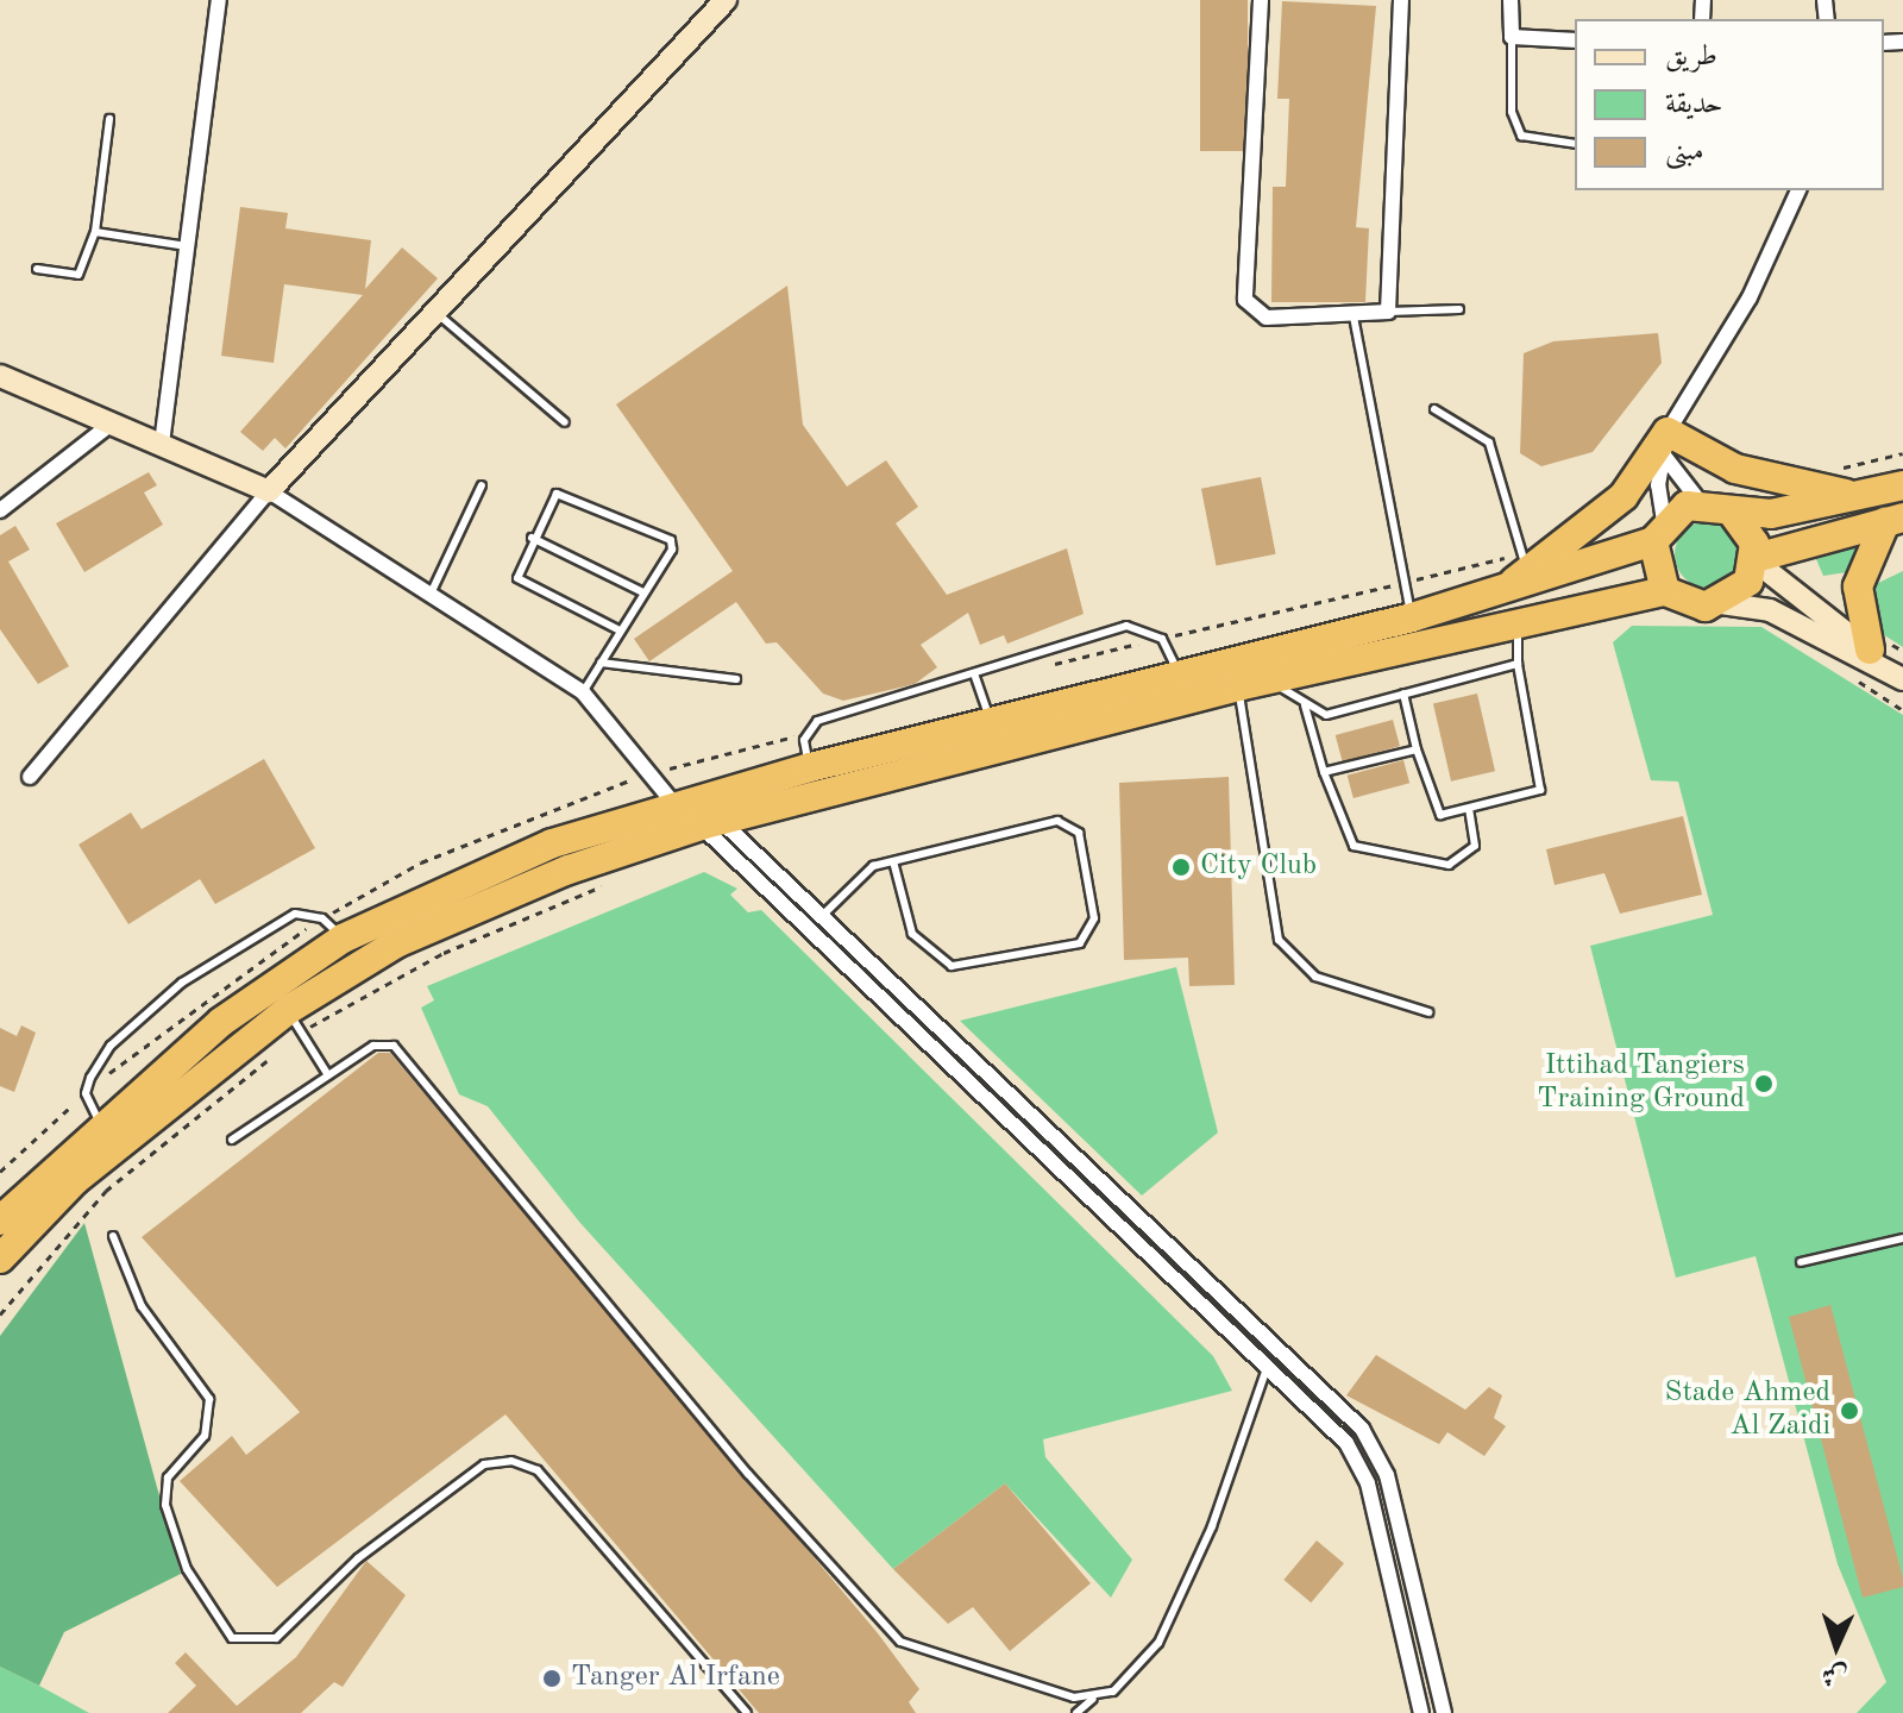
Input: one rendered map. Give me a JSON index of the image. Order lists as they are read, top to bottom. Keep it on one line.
{"places":["City Club","Ittihad Tangiers Training Ground","Stade Ahmed Al Zaidi","Tanger Al Irfane"],"legend":["طريق","حديقة","مبنى"],"north":"bottom"}
